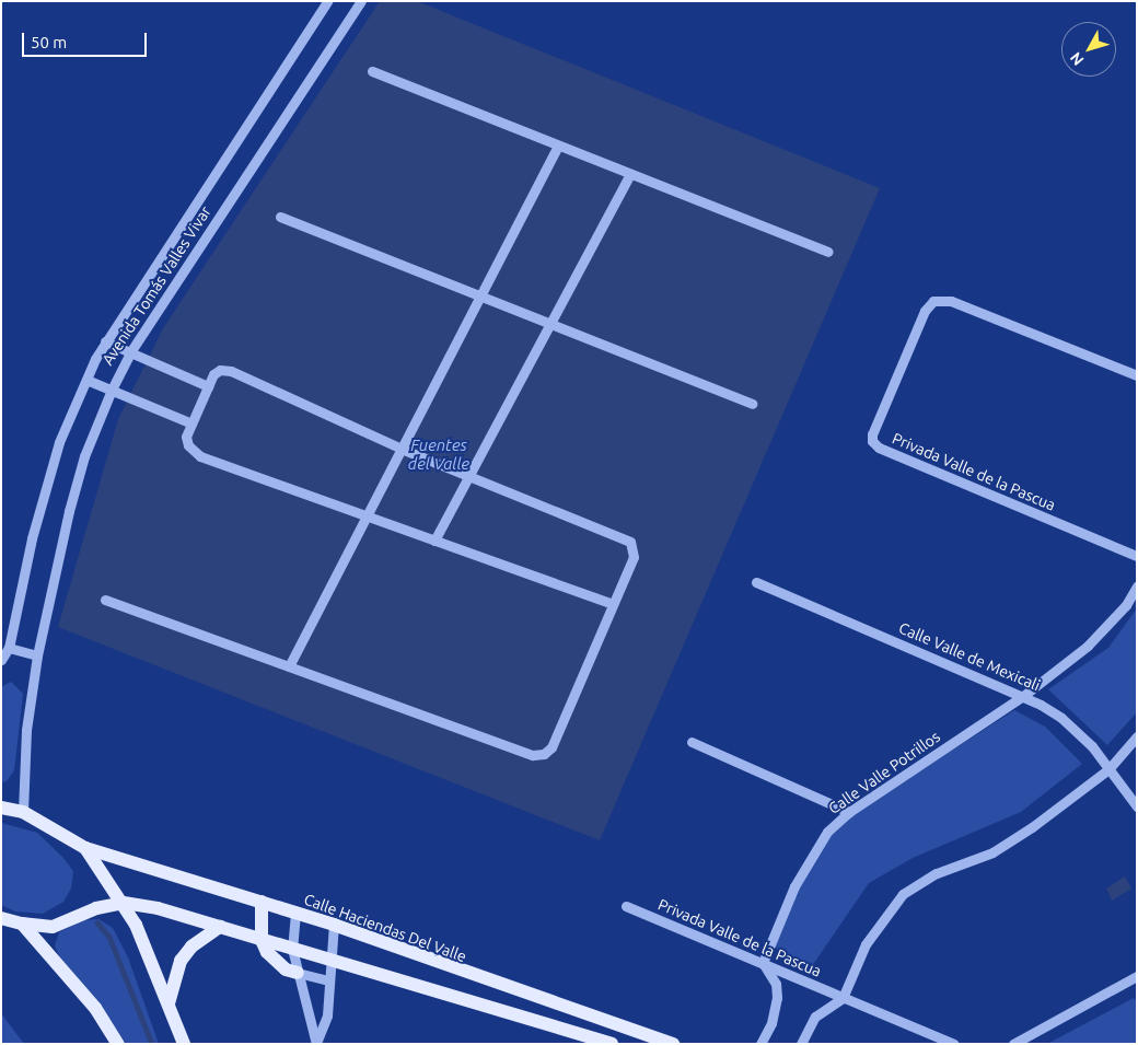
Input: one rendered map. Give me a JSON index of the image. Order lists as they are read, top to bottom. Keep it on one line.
{"streets":{"main road":["Calle Haciendas Del Valle"],"street":["Avenida Tomás Valles Vivar","Privada Valle de la Pascua","Calle Valle de Mexicali","Calle Valle Potrillos"]},"crossings":[["Privada Valle de la Pascua","Calle Valle Potrillos"],["Calle Valle de Mexicali","Calle Valle Potrillos"]],"water":["Fuentes del Valle"],"scale_bar":"50 m","north":"bottom left"}
